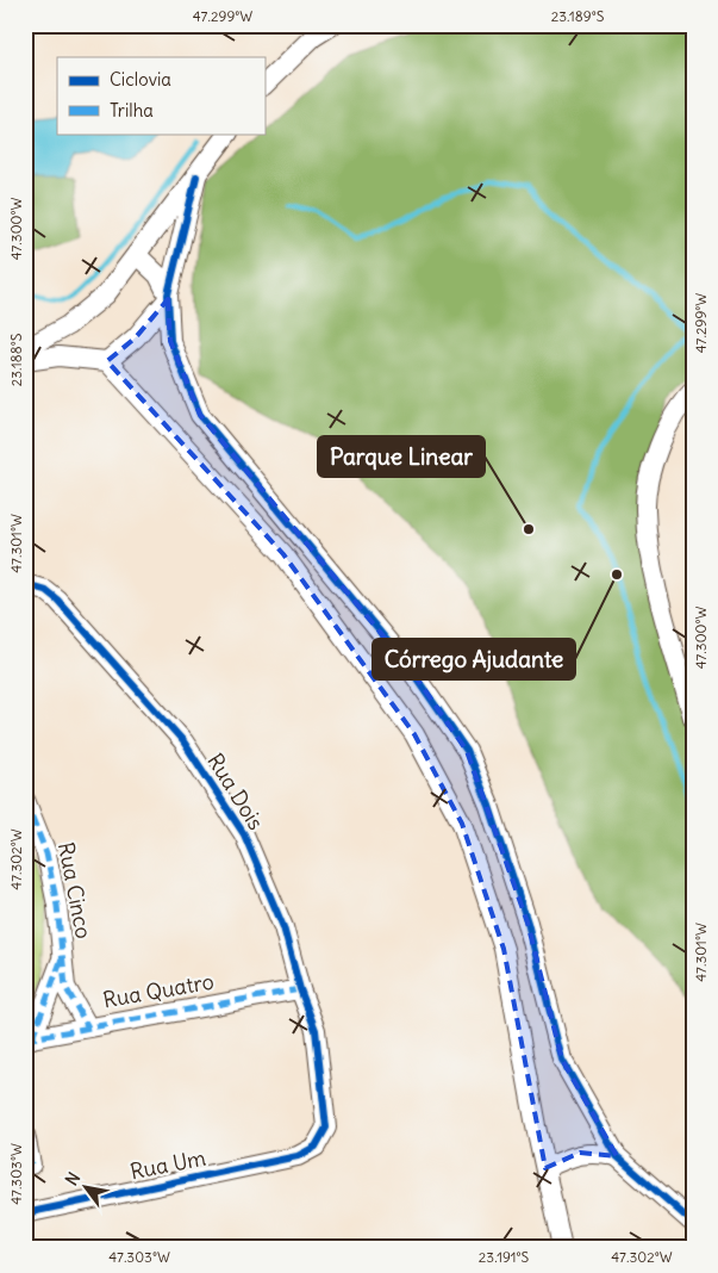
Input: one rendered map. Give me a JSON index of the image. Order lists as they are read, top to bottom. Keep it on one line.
{"streets":{"street":["Rua Dois","Rua Cinco","Rua Quatro","Rua Um"]},"crossings":[["Rua Dois","Rua Quatro"],["Rua Dois","Rua Um"],["Rua Cinco","Rua Quatro"]],"places":["Parque Linear","Córrego Ajudante"],"legend":["Ciclovia","Trilha"],"north":"top left","coordinates":["47.299°W","23.189°S","47.300°W","23.188°S","47.301°W","47.302°W","47.303°W","23.191°S"]}
